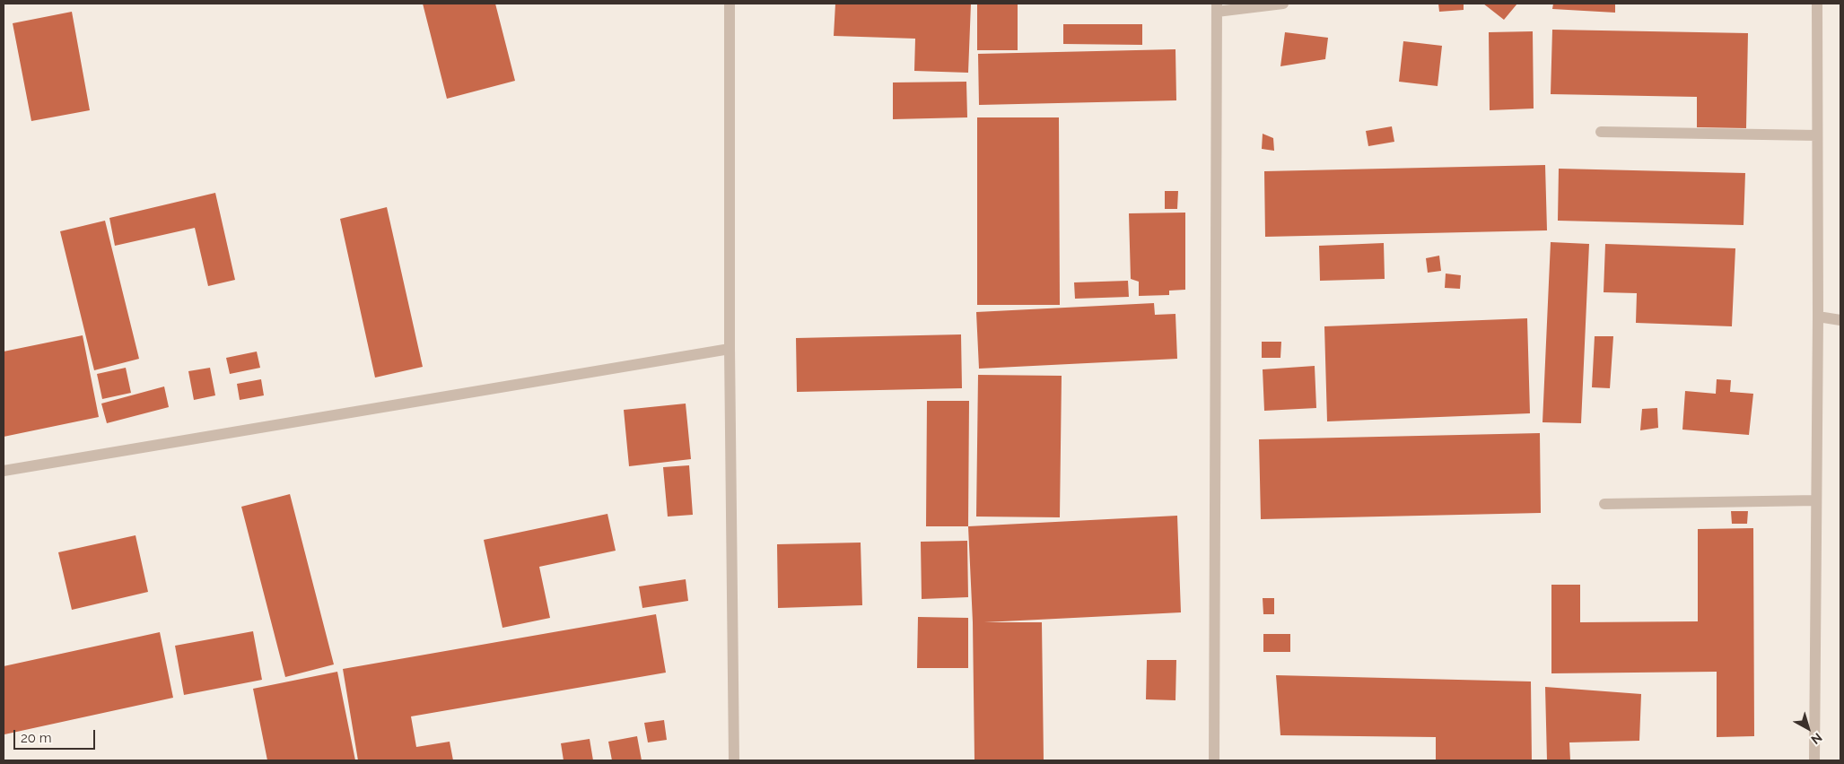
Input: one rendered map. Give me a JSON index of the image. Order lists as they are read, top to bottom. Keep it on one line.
{"scale_bar":"20 m","north":"bottom right"}
